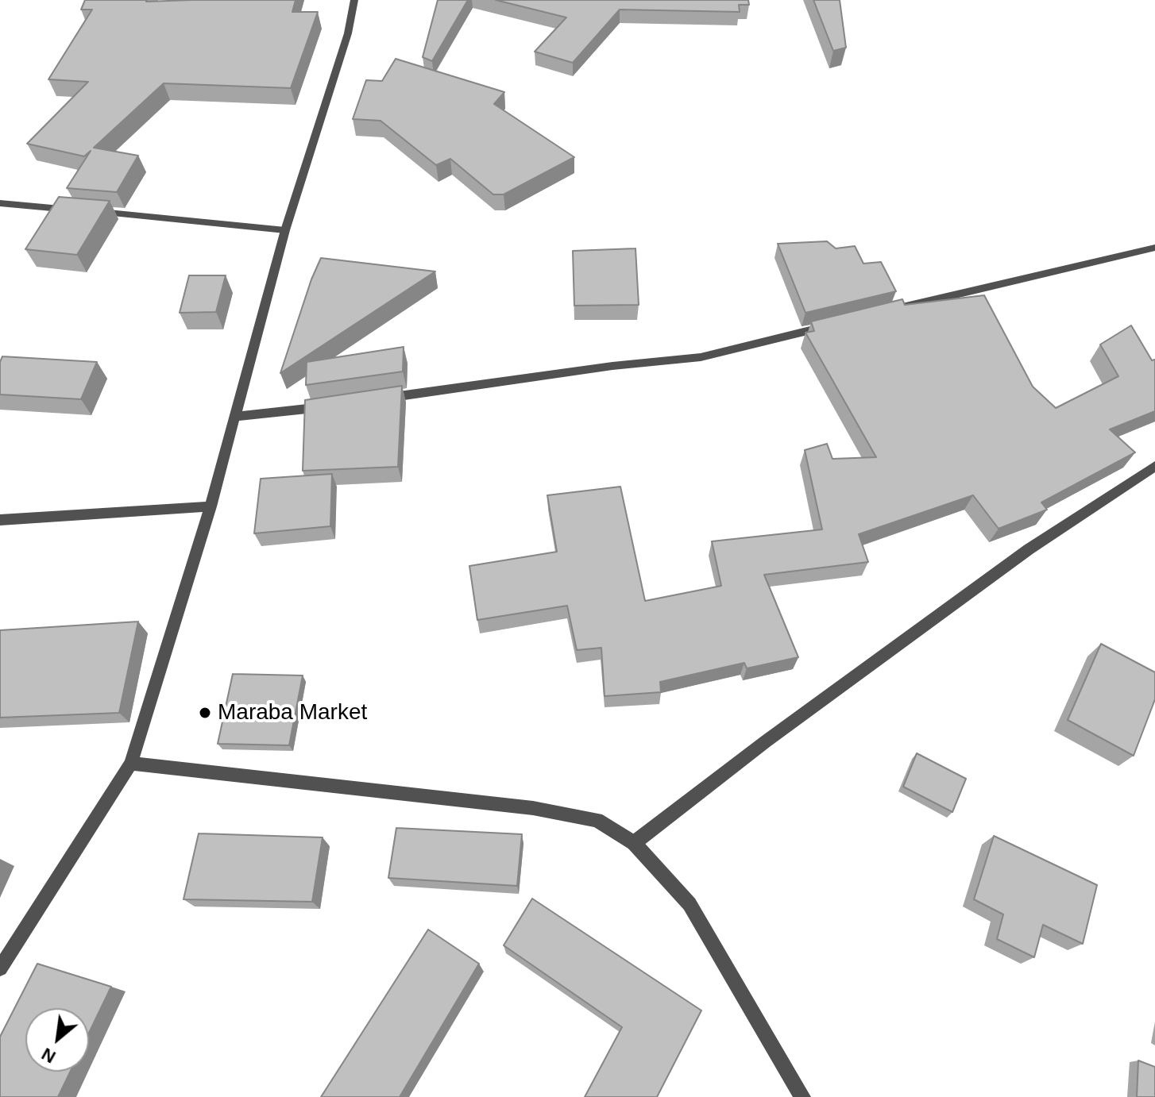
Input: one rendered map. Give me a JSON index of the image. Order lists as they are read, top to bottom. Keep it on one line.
{"places":["Maraba Market"],"north":"bottom left"}
